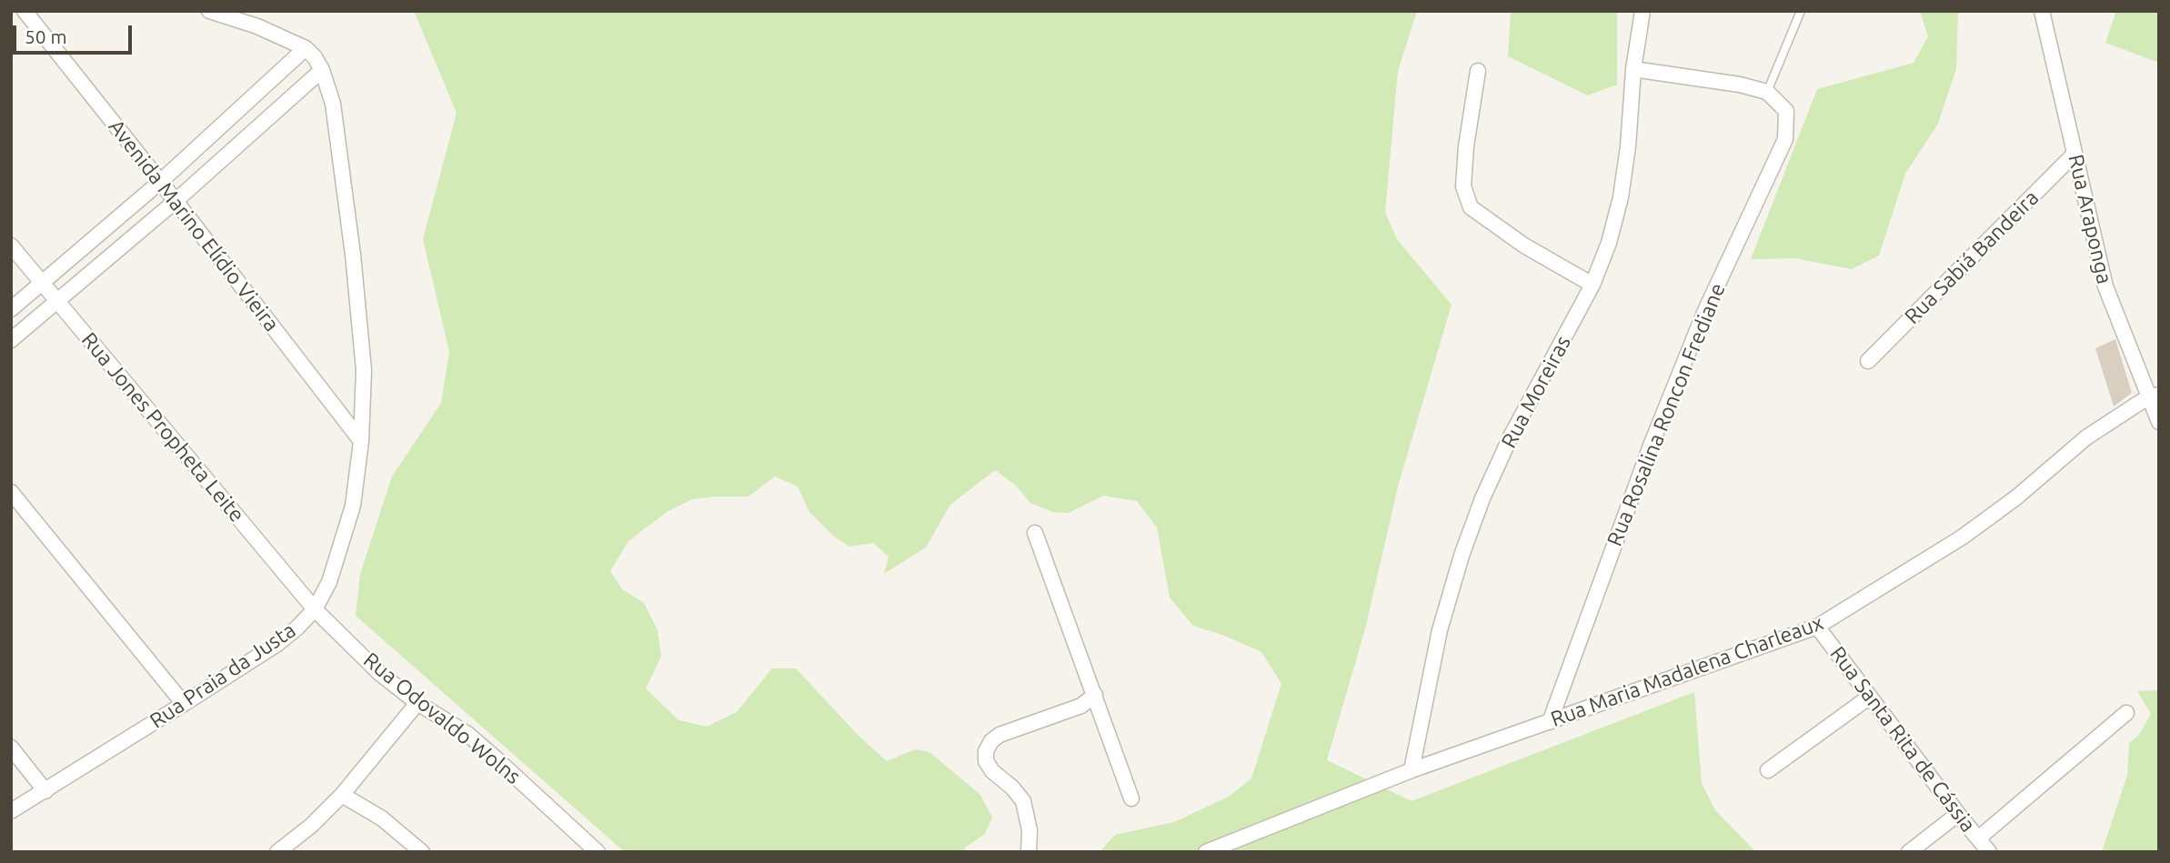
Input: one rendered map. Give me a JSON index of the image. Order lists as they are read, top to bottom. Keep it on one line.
{"streets":{"street":["Rua Araponga","Avenida Marino Elídio Vieira","Rua Sabiá Bandeira","Rua Moreiras","Rua Rosalina Roncon Frediane","Rua Jones Propheta Leite","Rua Maria Madalena Charleaux","Rua Praia da Justa","Rua Odovaldo Wolns","Rua Santa Rita de Cássia"]},"crossings":[["Rua Araponga","Rua Sabiá Bandeira"],["Rua Araponga","Rua Maria Madalena Charleaux"],["Avenida Marino Elídio Vieira","Rua Praia da Justa"],["Rua Moreiras","Rua Maria Madalena Charleaux"],["Rua Rosalina Roncon Frediane","Rua Maria Madalena Charleaux"],["Rua Jones Propheta Leite","Rua Praia da Justa"],["Rua Jones Propheta Leite","Rua Odovaldo Wolns"],["Rua Maria Madalena Charleaux","Rua Santa Rita de Cássia"],["Rua Praia da Justa","Rua Odovaldo Wolns"]],"scale_bar":"50 m"}
